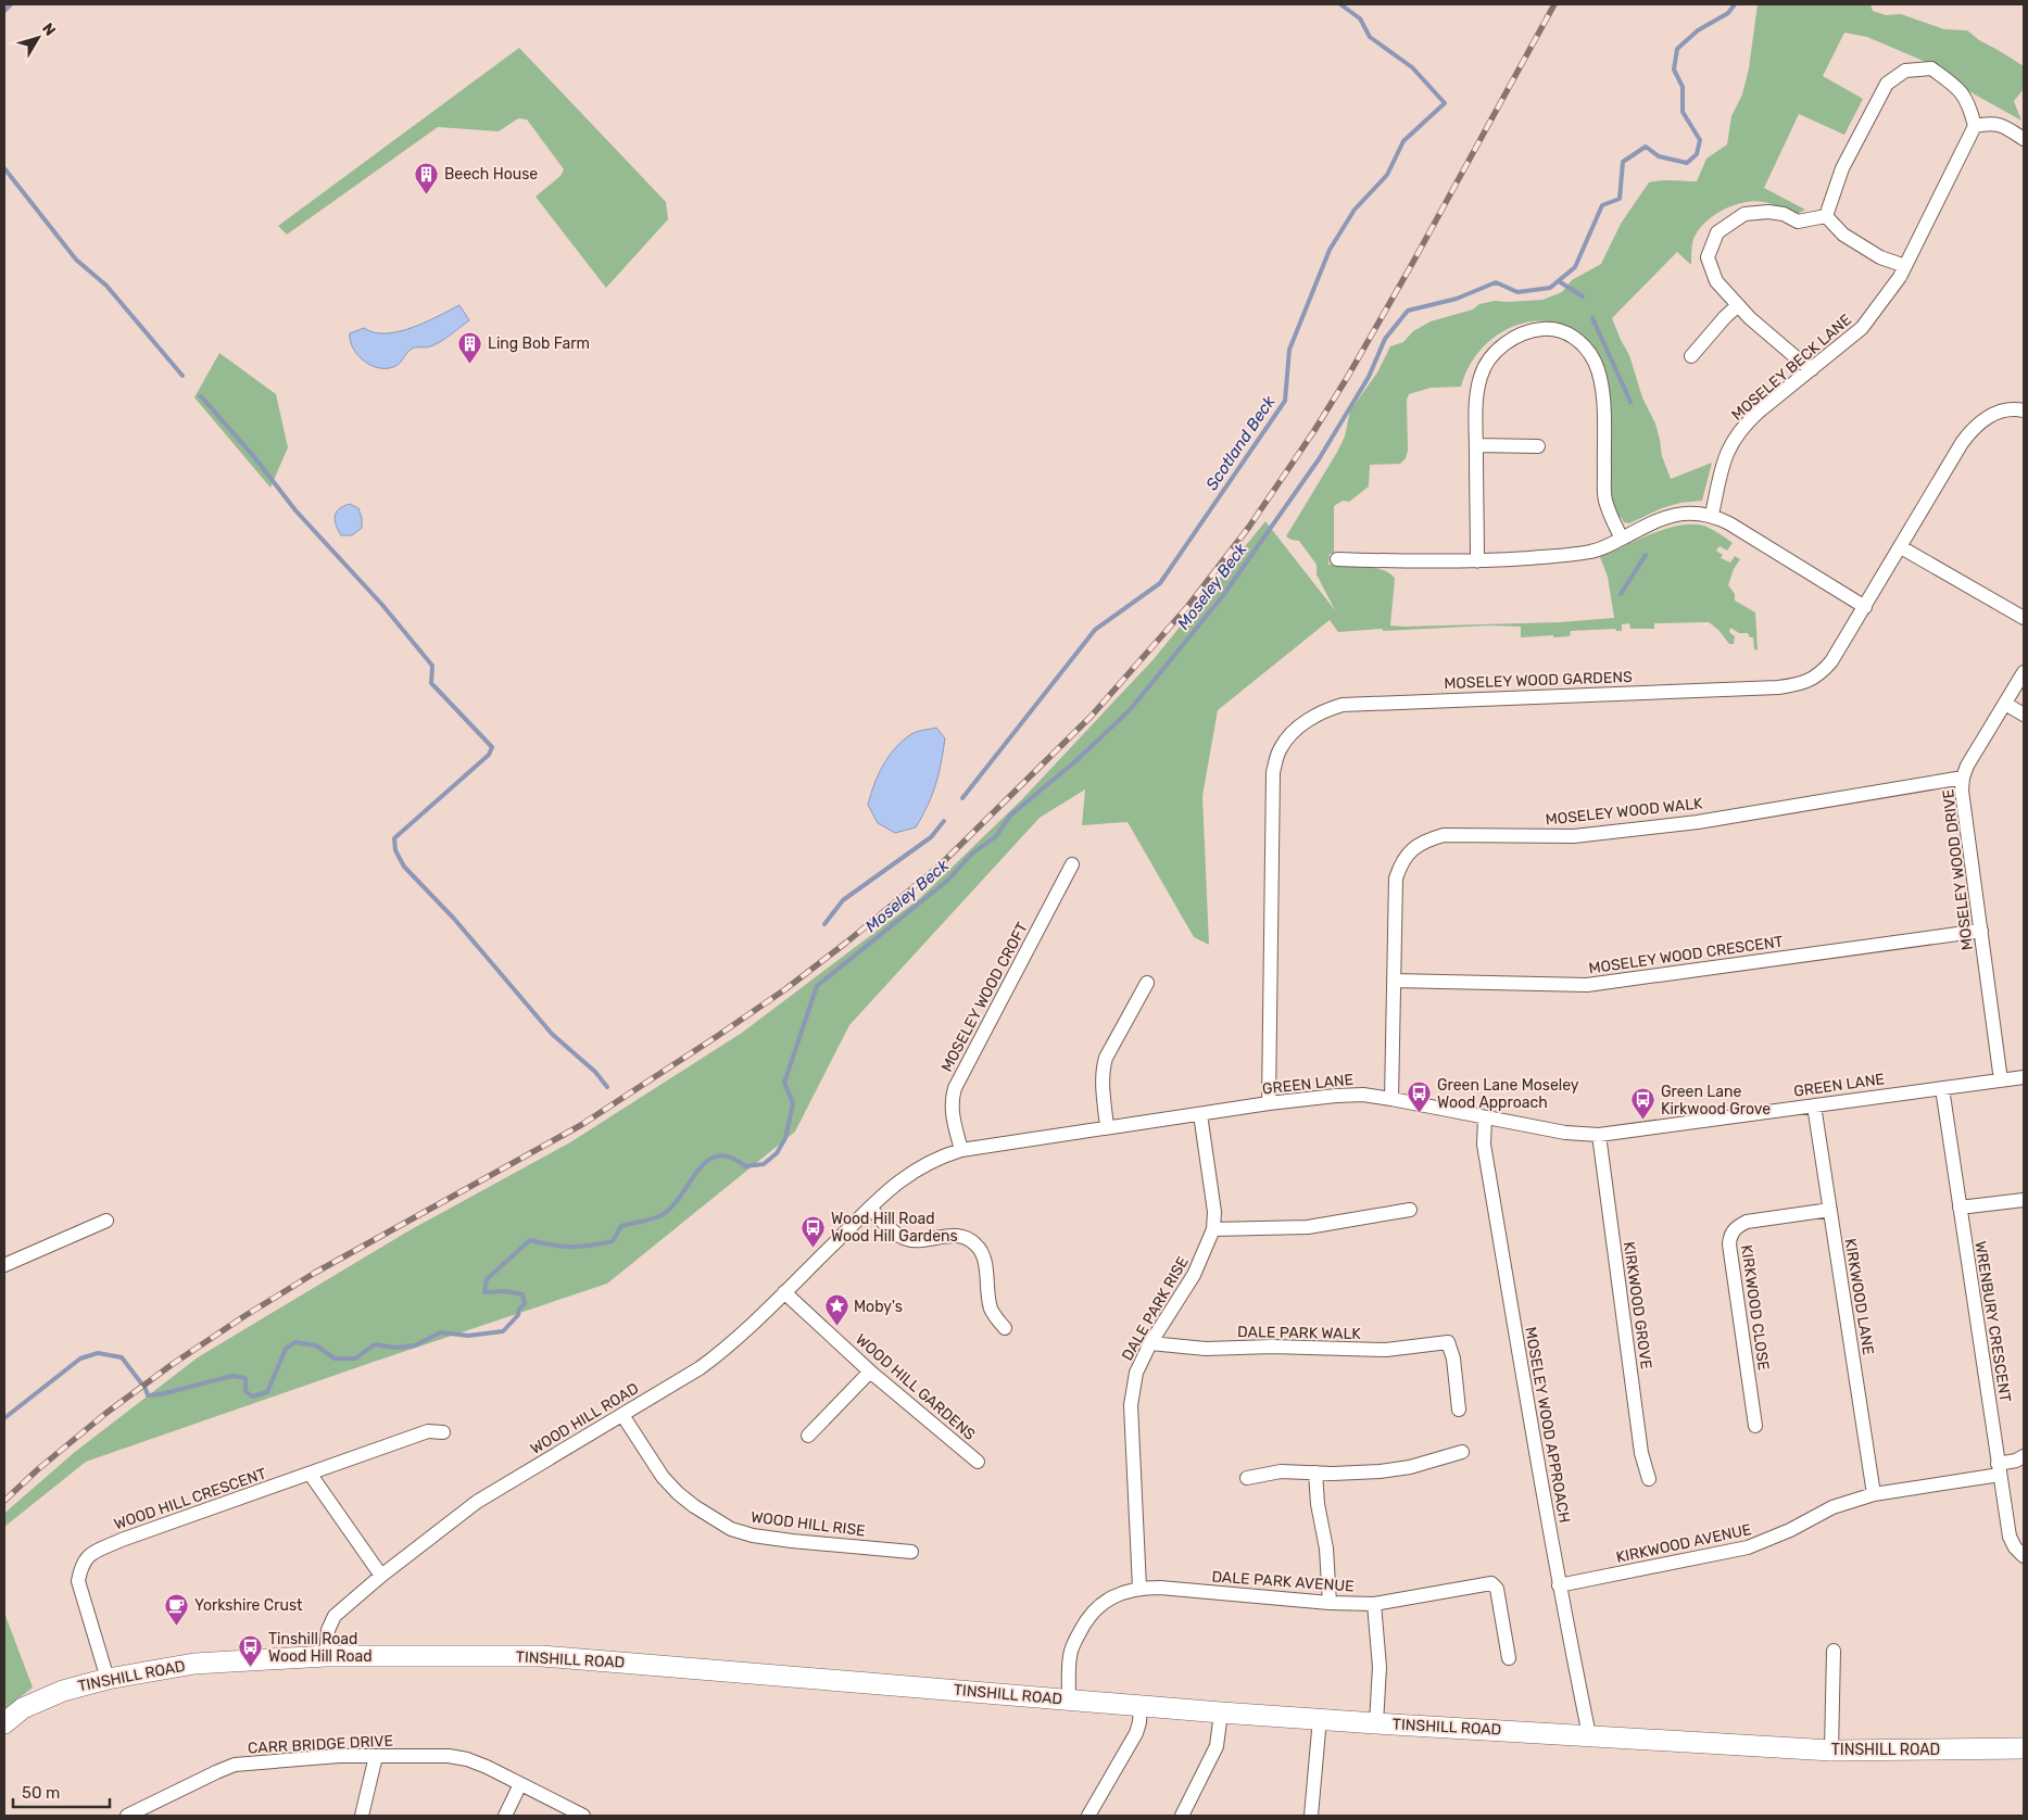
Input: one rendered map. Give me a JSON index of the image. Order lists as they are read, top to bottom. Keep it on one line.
{"streets":{"street":["MOSELEY BECK LANE","MOSELEY WOOD GARDENS","MOSELEY WOOD WALK","MOSELEY WOOD DRIVE","MOSELEY WOOD CRESCENT","MOSELEY WOOD CROFT","GREEN LANE","KIRKWOOD LANE","KIRKWOOD GROVE","KIRKWOOD CLOSE","DALE PARK RISE","WRENBURY CRESCENT","DALE PARK WALK","WOOD HILL GARDENS","WOOD HILL ROAD","MOSELEY WOOD APPROACH","WOOD HILL CRESCENT","WOOD HILL RISE","KIRKWOOD AVENUE","DALE PARK AVENUE","TINSHILL ROAD","CARR BRIDGE DRIVE"]},"crossings":[["MOSELEY WOOD GARDENS","GREEN LANE"],["MOSELEY WOOD WALK","MOSELEY WOOD DRIVE"],["MOSELEY WOOD WALK","MOSELEY WOOD CRESCENT"],["MOSELEY WOOD WALK","GREEN LANE"],["MOSELEY WOOD DRIVE","MOSELEY WOOD CRESCENT"],["MOSELEY WOOD DRIVE","GREEN LANE"],["MOSELEY WOOD CROFT","GREEN LANE"],["GREEN LANE","KIRKWOOD LANE"],["GREEN LANE","KIRKWOOD GROVE"],["GREEN LANE","DALE PARK RISE"],["GREEN LANE","WRENBURY CRESCENT"],["GREEN LANE","WOOD HILL ROAD"],["GREEN LANE","MOSELEY WOOD APPROACH"],["KIRKWOOD LANE","KIRKWOOD CLOSE"],["KIRKWOOD LANE","KIRKWOOD AVENUE"],["DALE PARK RISE","DALE PARK WALK"],["DALE PARK RISE","DALE PARK AVENUE"],["WRENBURY CRESCENT","KIRKWOOD AVENUE"],["WOOD HILL GARDENS","WOOD HILL ROAD"],["WOOD HILL ROAD","WOOD HILL RISE"],["WOOD HILL ROAD","TINSHILL ROAD"],["MOSELEY WOOD APPROACH","KIRKWOOD AVENUE"],["MOSELEY WOOD APPROACH","TINSHILL ROAD"],["WOOD HILL CRESCENT","TINSHILL ROAD"],["DALE PARK AVENUE","TINSHILL ROAD"]],"water":["Scotland Beck","Moseley Beck"],"places":{"building":["Beech House","Ling Bob Farm"],"bus stop":["Green Lane Moseley Wood Approach","Green Lane Kirkwood Grove","Wood Hill Road Wood Hill Gardens","Tinshill Road Wood Hill Road"],"place":["Moby's"],"cafe":["Yorkshire Crust"]},"scale_bar":"50 m","north":"top right"}
